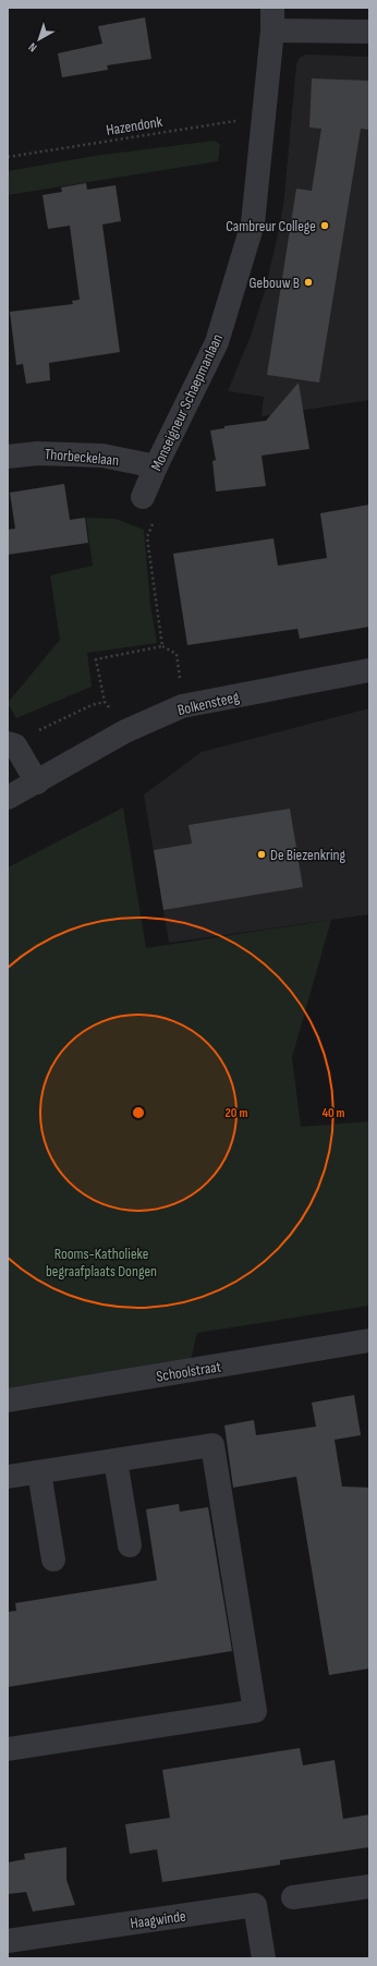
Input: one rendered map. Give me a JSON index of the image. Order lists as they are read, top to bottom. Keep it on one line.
{"streets":{"street":["Monseigneur Schaepmanlaan","Thorbeckelaan","Bolkensteeg","Schoolstraat","Haagwinde"],"path":["Hazendonk"]},"crossings":[["Hazendonk","Monseigneur Schaepmanlaan"],["Monseigneur Schaepmanlaan","Thorbeckelaan"]],"parks":["Rooms-Katholieke begraafplaats Dongen"],"places":["Cambreur College","Gebouw B","De Biezenkring"],"north":"bottom left","rings":["20 m","40 m"]}
